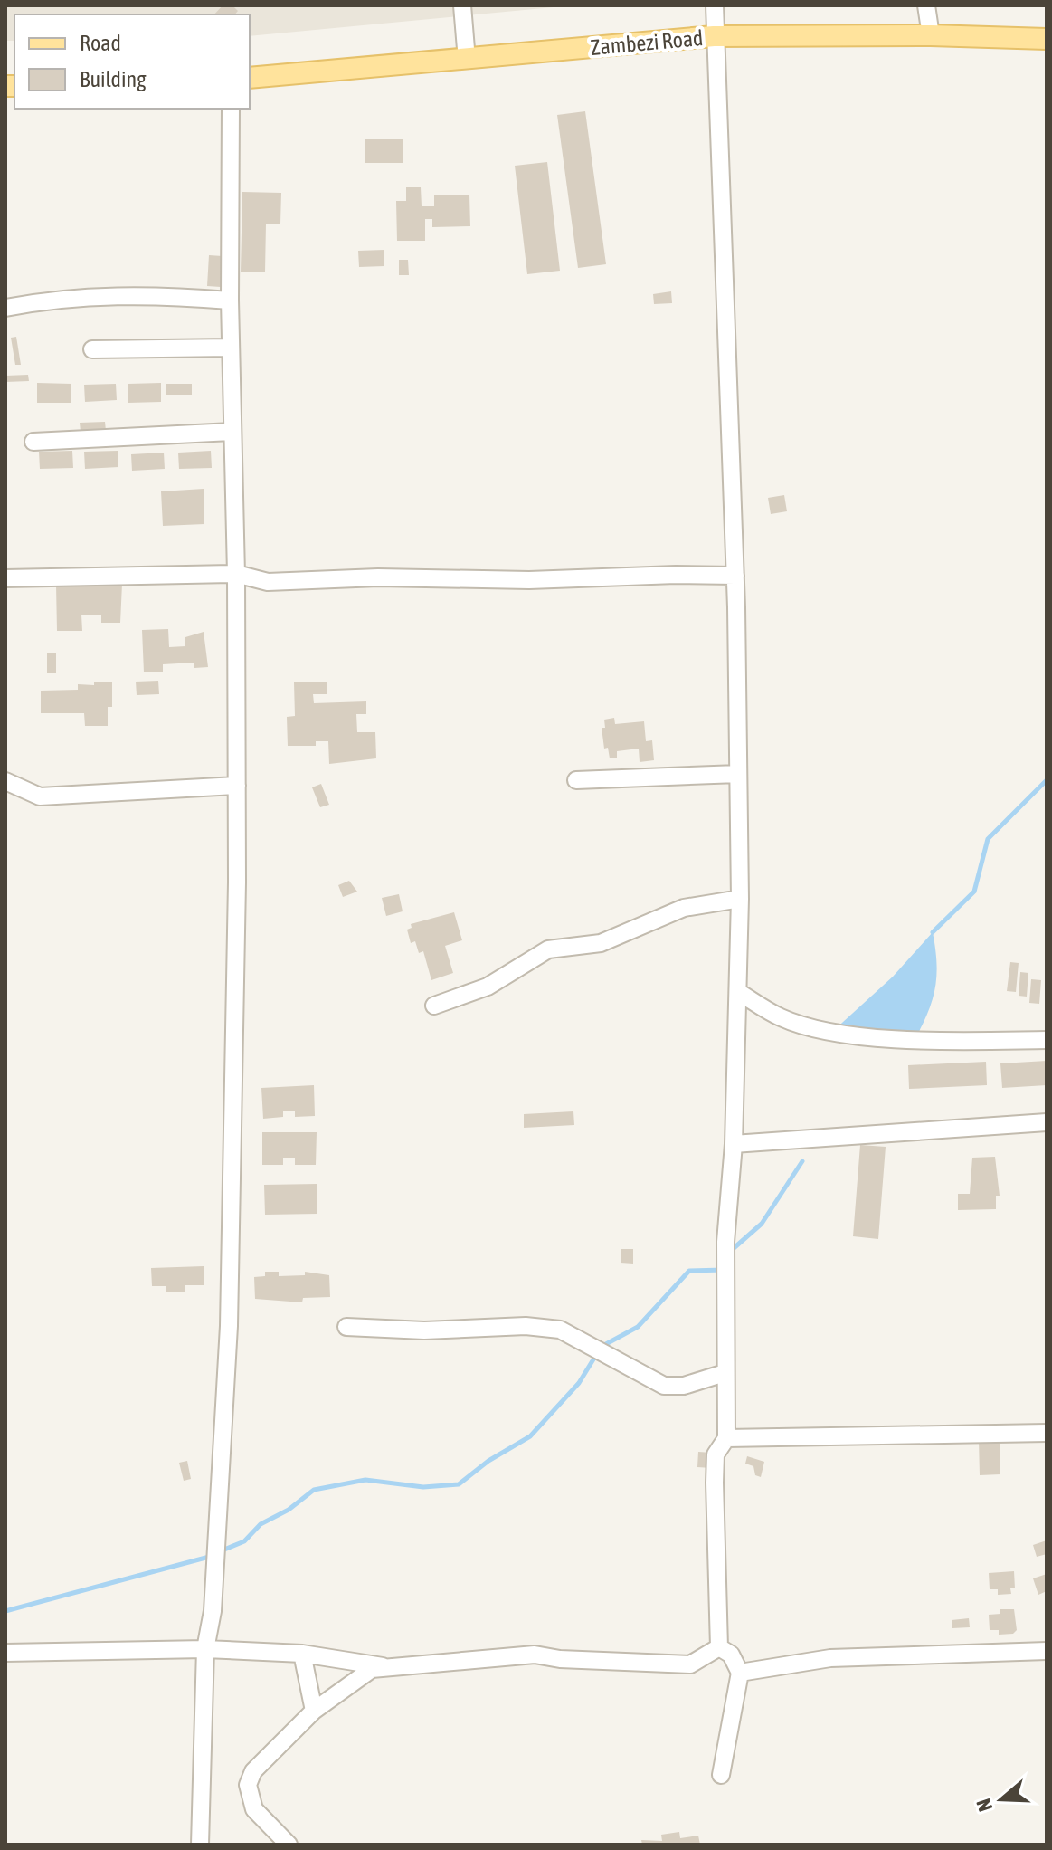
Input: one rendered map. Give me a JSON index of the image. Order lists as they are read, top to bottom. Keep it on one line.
{"streets":{"main road":["Zambezi Road"]},"legend":["Road","Building"],"north":"left"}
